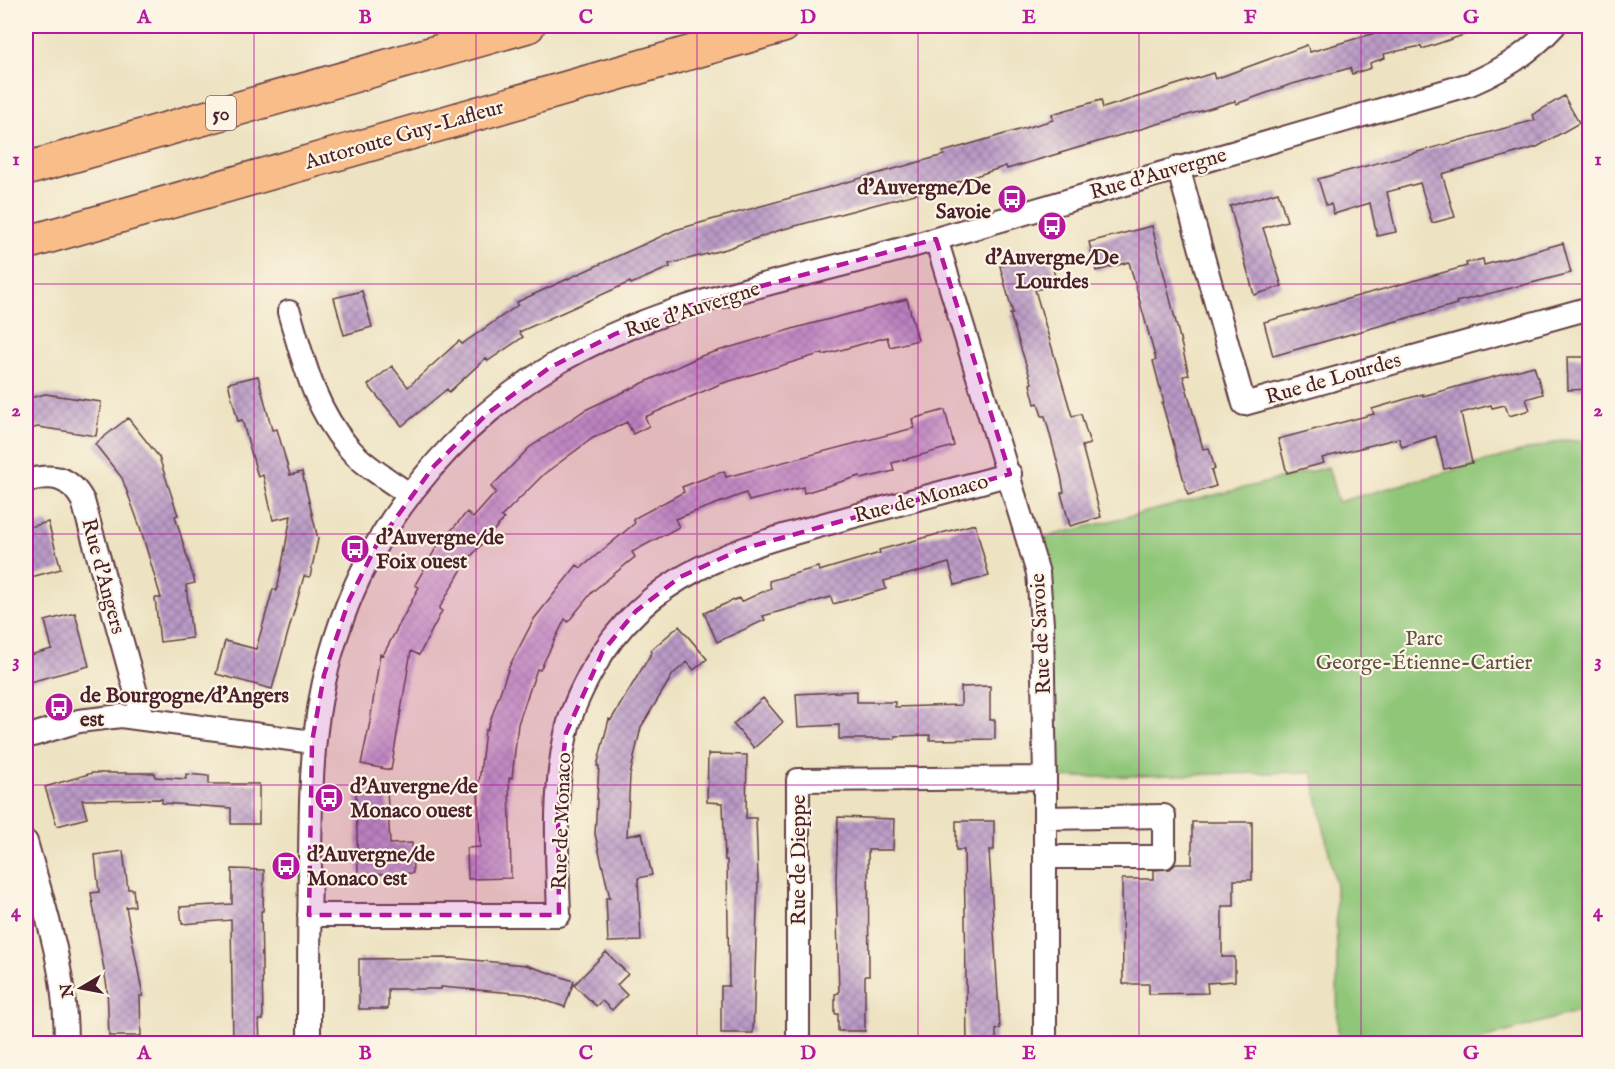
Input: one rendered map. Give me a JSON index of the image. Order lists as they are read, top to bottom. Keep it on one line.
{"streets":{"highway":["50","Autoroute Guy-Lafleur"],"street":["Rue d'Auvergne","Rue de Lourdes","Rue de Monaco","Rue d'Angers","Rue de Savoie","Rue de Dieppe"]},"crossings":[["Rue d'Auvergne","Rue de Lourdes"],["Rue d'Auvergne","Rue de Monaco"],["Rue d'Auvergne","Rue de Savoie"],["Rue de Monaco","Rue de Savoie"],["Rue de Savoie","Rue de Dieppe"]],"parks":["Parc George-Étienne-Cartier"],"places":{"bus stop":["d'Auvergne/De Savoie","d'Auvergne/De Lourdes","d'Auvergne/de Foix ouest","de Bourgogne/d'Angers est","d'Auvergne/de Monaco ouest","d'Auvergne/de Monaco est"]},"north":"left","grid":{"columns":["A","B","C","D","E","F","G"],"rows":["1","2","3","4"]}}
